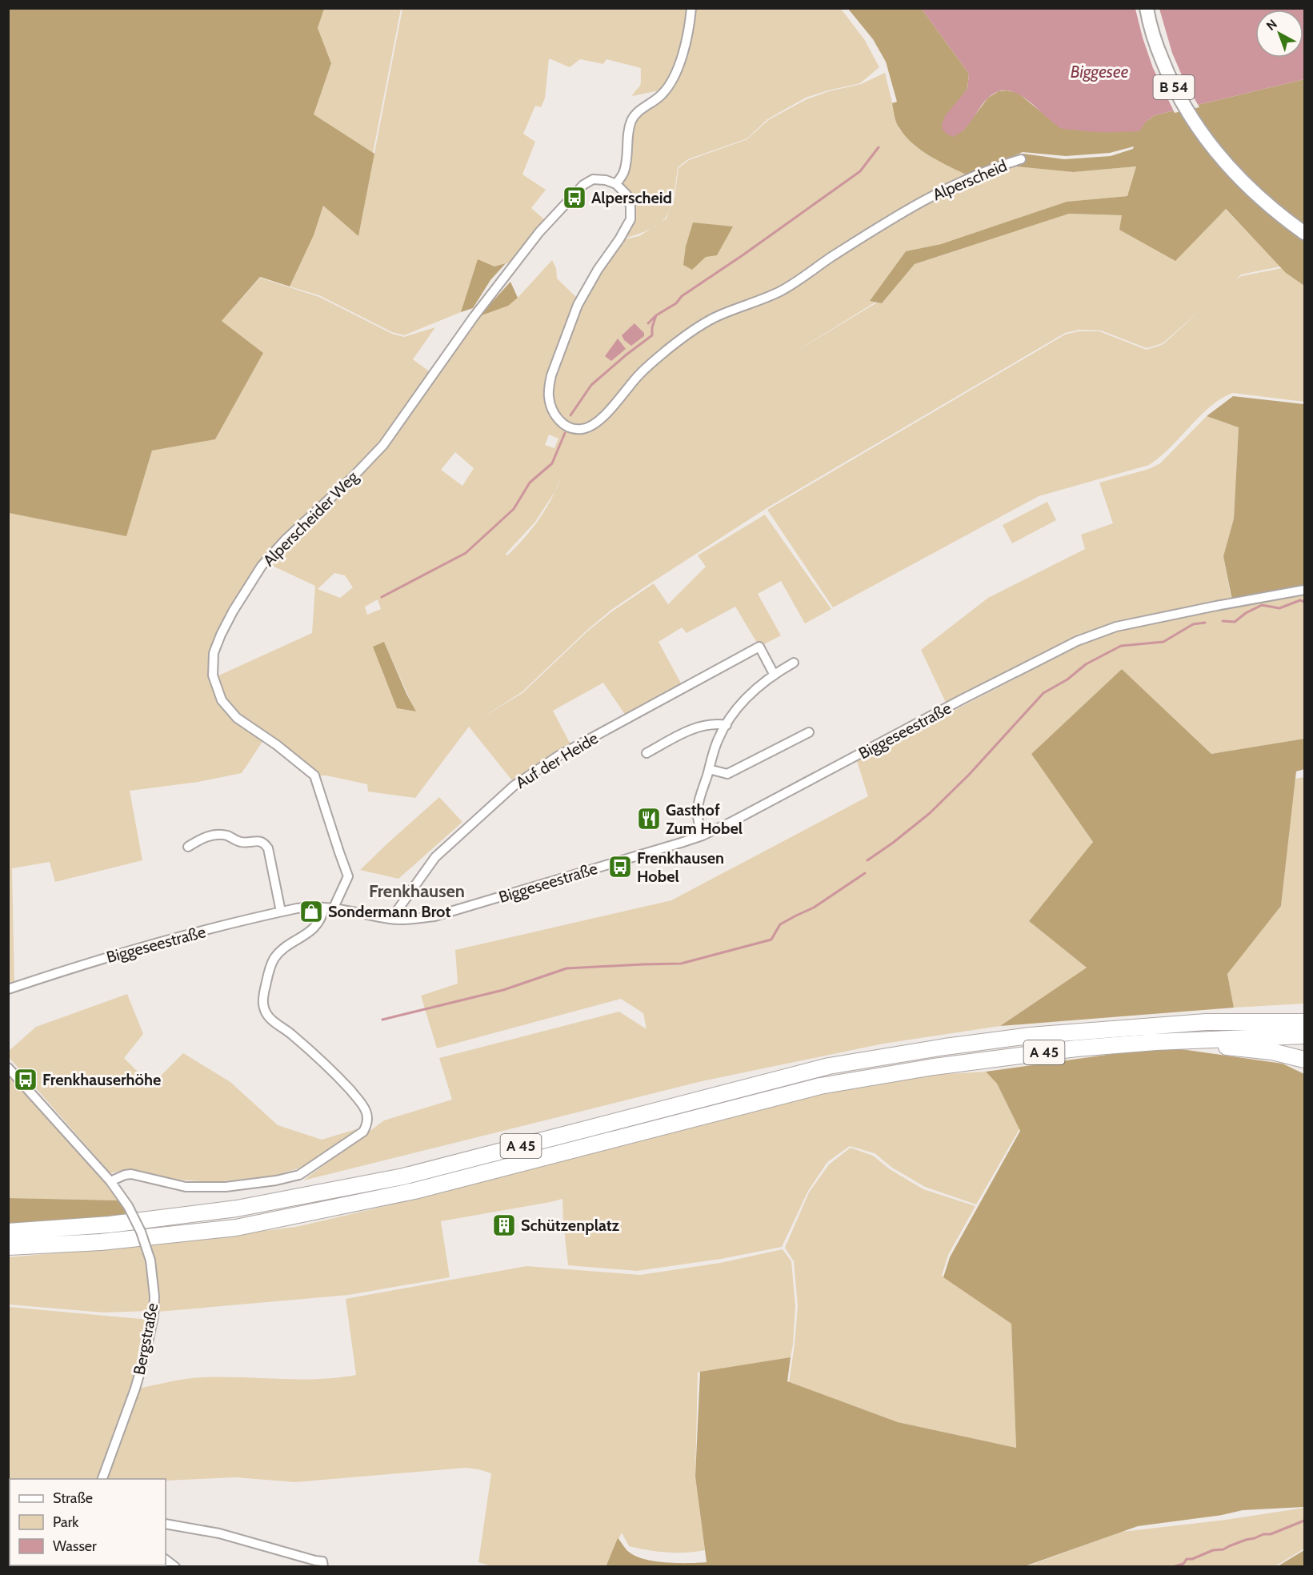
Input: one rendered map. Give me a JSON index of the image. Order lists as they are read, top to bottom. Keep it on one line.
{"streets":{"highway":["A 45"],"main road":["B 54"],"street":["Alperscheid","Alperscheider Weg","Biggeseestraße","Auf der Heide","Bergstraße"]},"crossings":[["Alperscheid","Alperscheider Weg"],["Alperscheider Weg","Biggeseestraße"],["Alperscheider Weg","Bergstraße"],["Biggeseestraße","Auf der Heide"]],"districts":["Frenkhausen"],"water":["Biggesee"],"places":{"bus stop":["Alperscheid","Frenkhausen Hobel","Frenkhauserhöhe"],"restaurant":["Gasthof Zum Hobel"],"shop":["Sondermann Brot"],"building":["Schützenplatz"]},"legend":["Straße","Park","Wasser"],"north":"top left"}
